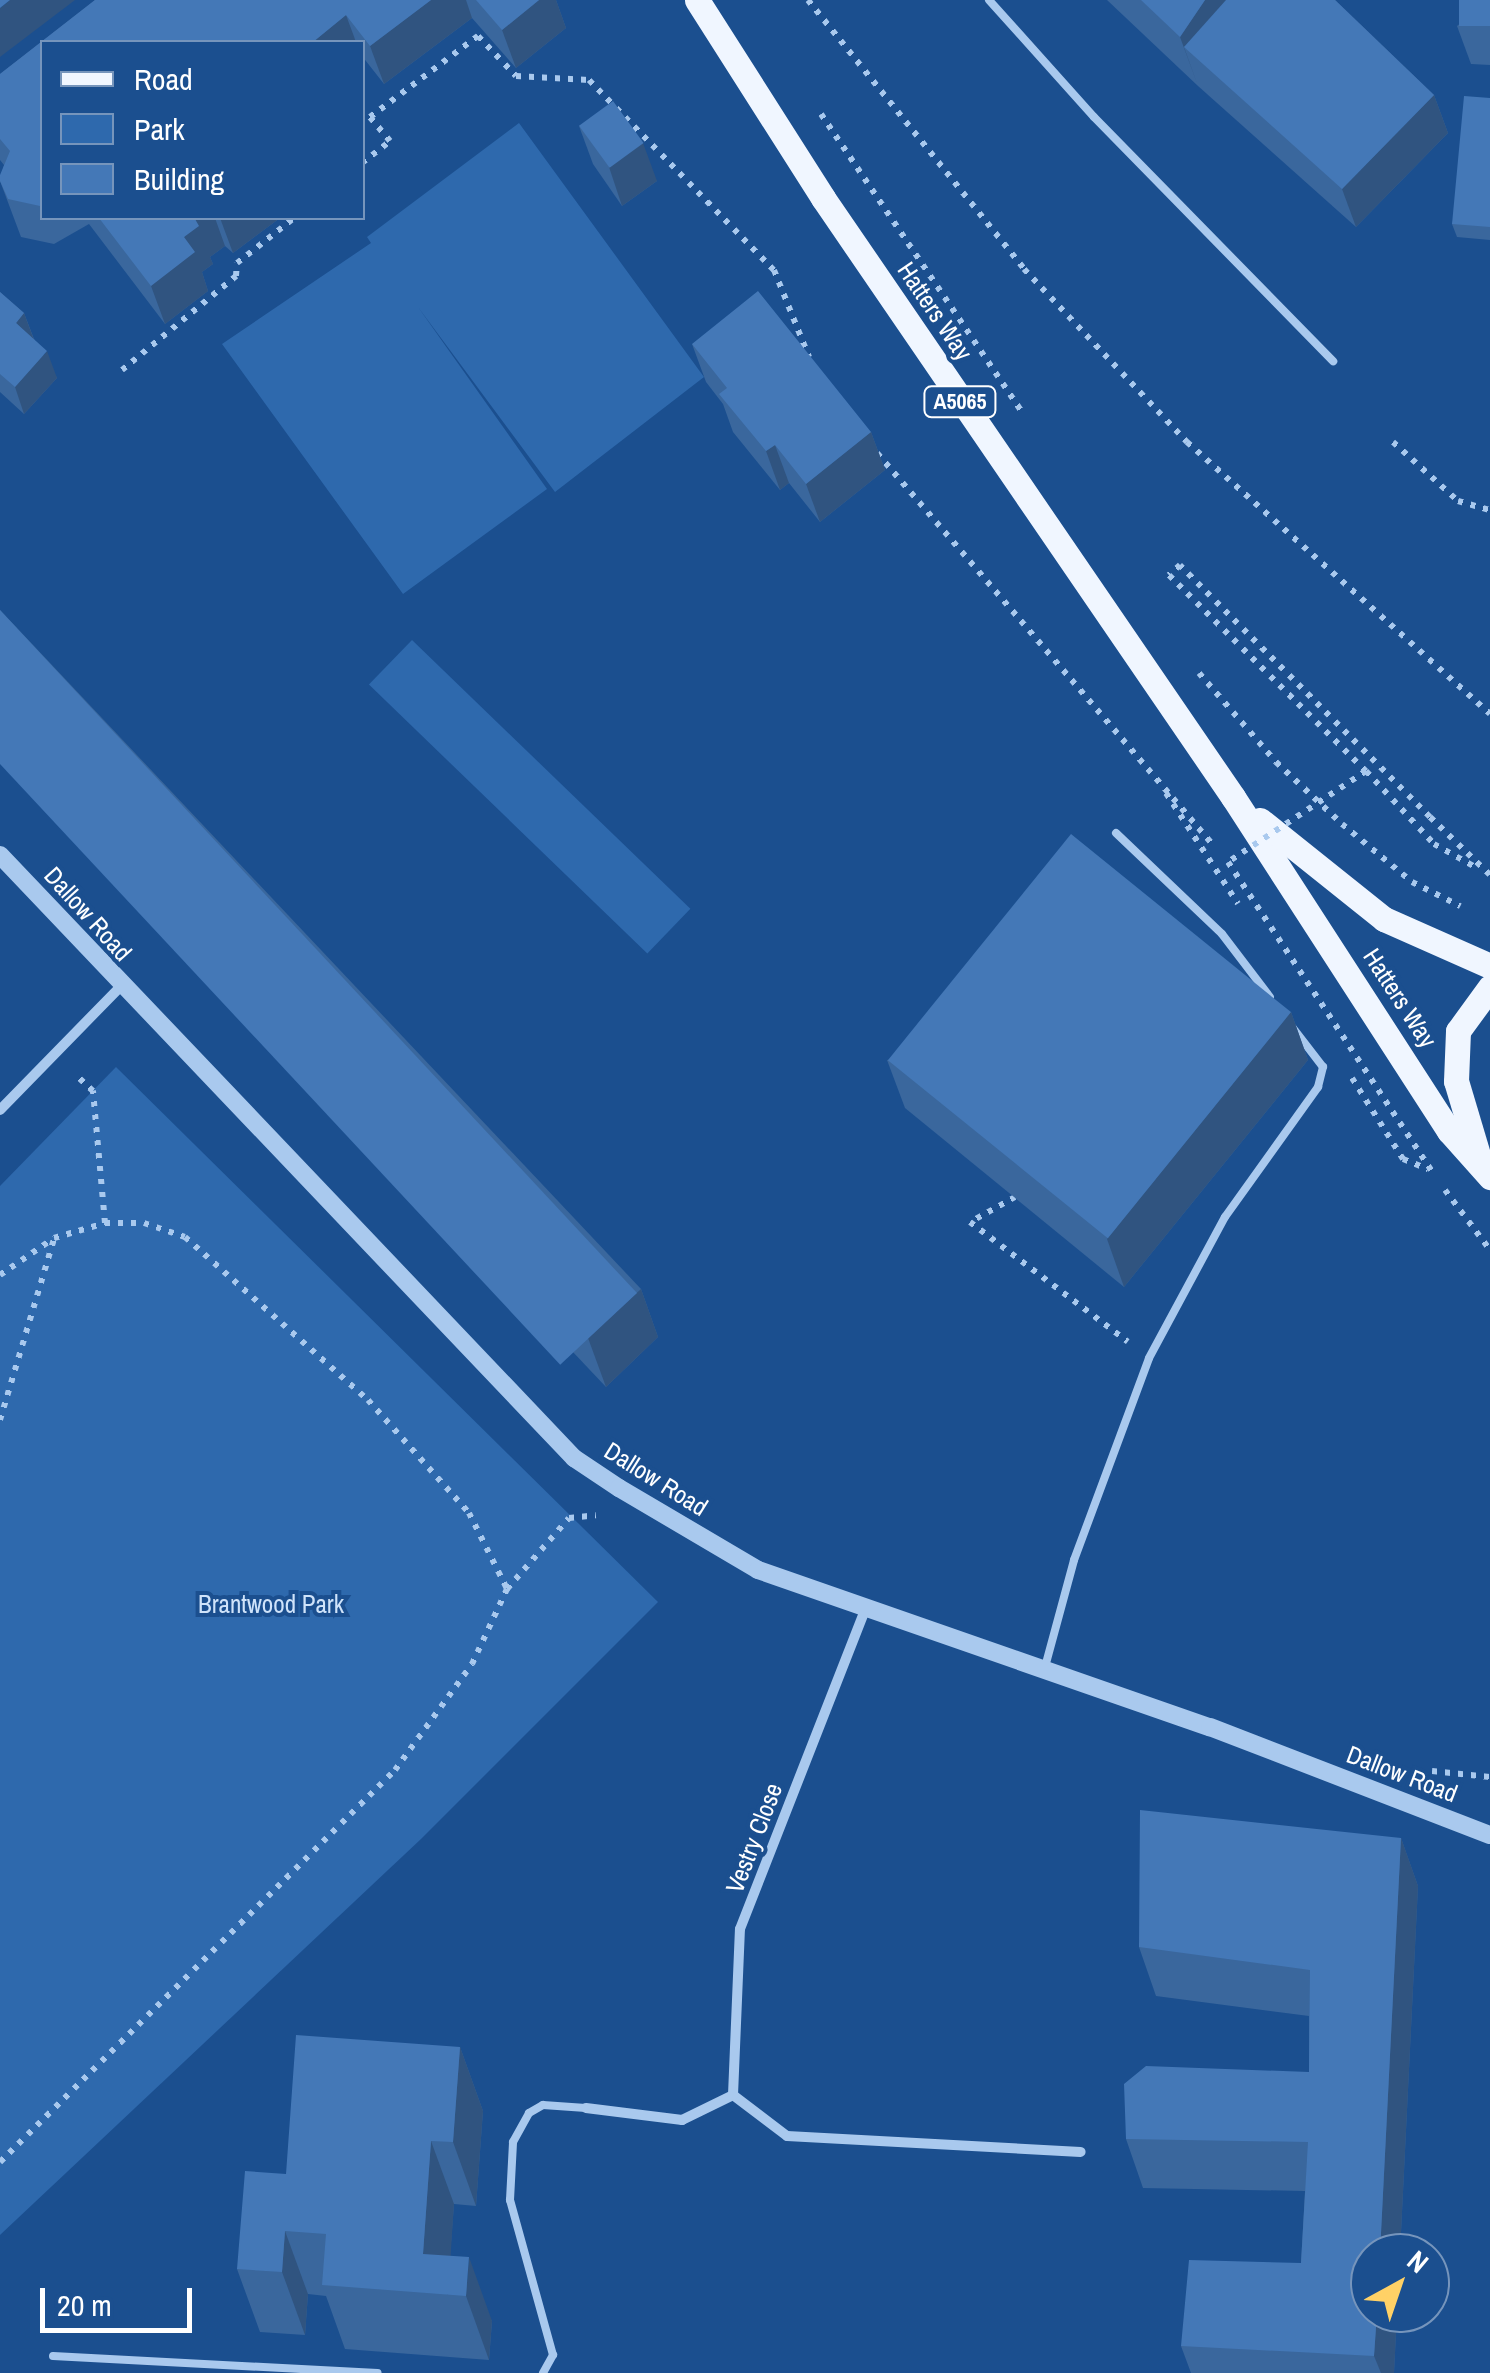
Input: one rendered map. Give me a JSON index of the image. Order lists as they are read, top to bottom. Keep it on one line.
{"streets":{"main road":["Hatters Way","A5065"],"street":["Dallow Road","Vestry Close"]},"crossings":[["Dallow Road","Vestry Close"]],"parks":["Brantwood Park"],"legend":["Road","Park","Building"],"scale_bar":"20 m","north":"top right"}
